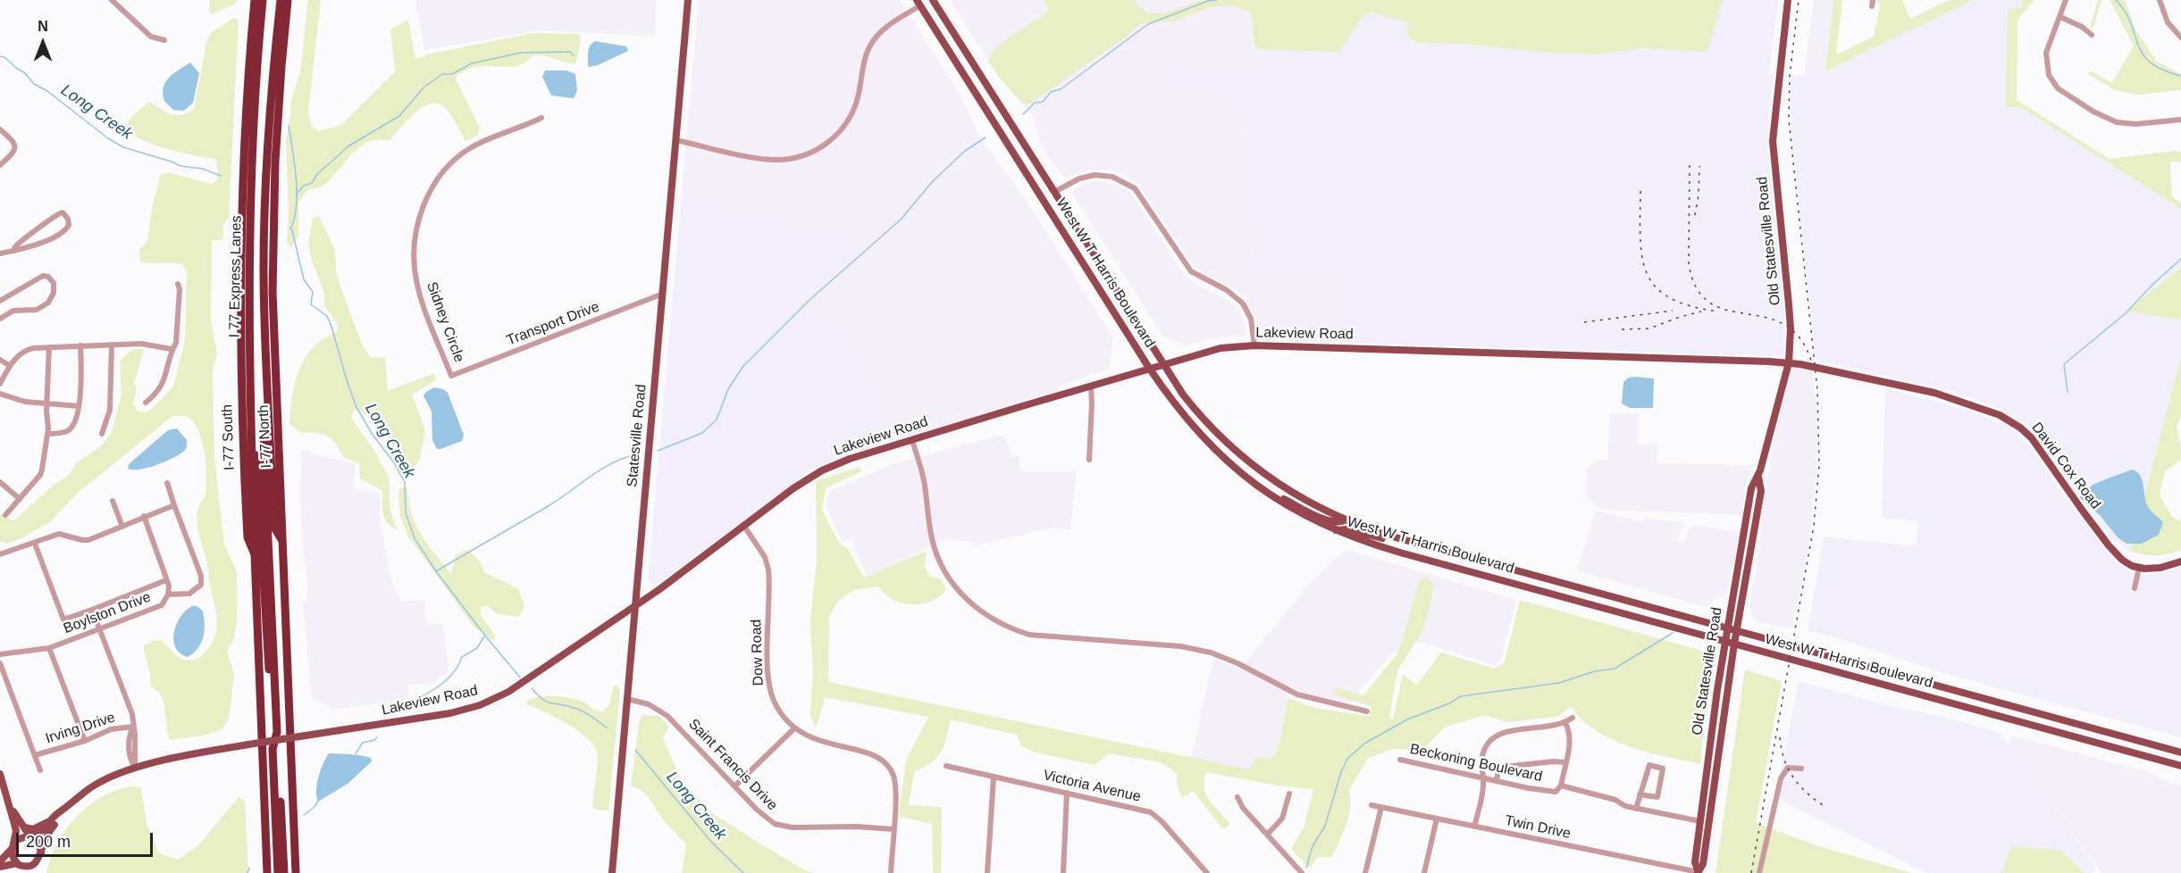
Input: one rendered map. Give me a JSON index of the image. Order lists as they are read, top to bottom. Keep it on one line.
{"streets":{"highway":["I 77 Express Lanes","I-77 North","I-77 South"],"main road":["Old Statesville Road","West W T Harris Boulevard","Lakeview Road","Statesville Road","David Cox Road"],"street":["Sidney Circle","Transport Drive","Boylston Drive","Dow Road","Irving Drive","Beckoning Boulevard","Saint Francis Drive","Victoria Avenue","Twin Drive"]},"crossings":[["Old Statesville Road","West W T Harris Boulevard"],["Old Statesville Road","Lakeview Road"],["Old Statesville Road","David Cox Road"],["Old Statesville Road","Beckoning Boulevard"],["Old Statesville Road","Twin Drive"],["West W T Harris Boulevard","Lakeview Road"],["I 77 Express Lanes","I-77 North"],["I 77 Express Lanes","I-77 South"],["Sidney Circle","Transport Drive"],["Transport Drive","Statesville Road"],["Lakeview Road","Statesville Road"],["Lakeview Road","David Cox Road"],["Lakeview Road","Dow Road"],["Statesville Road","Saint Francis Drive"],["Dow Road","Saint Francis Drive"]],"water":["Long Creek"],"scale_bar":"200 m","north":"top"}
